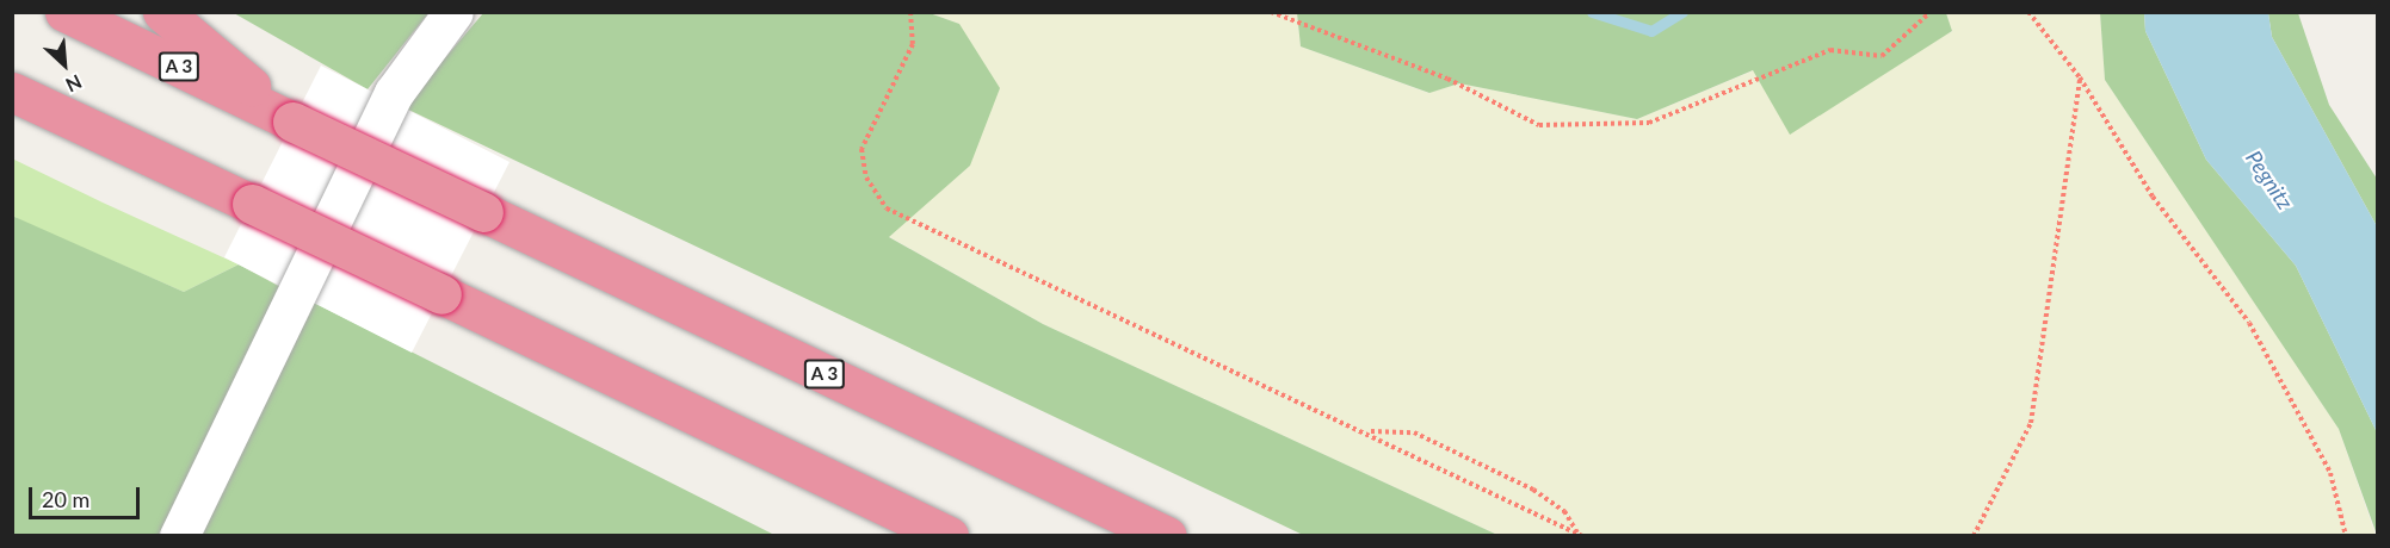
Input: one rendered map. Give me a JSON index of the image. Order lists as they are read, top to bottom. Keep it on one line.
{"streets":{"highway":["A 3"]},"water":["Pegnitz"],"scale_bar":"20 m","north":"bottom right"}
